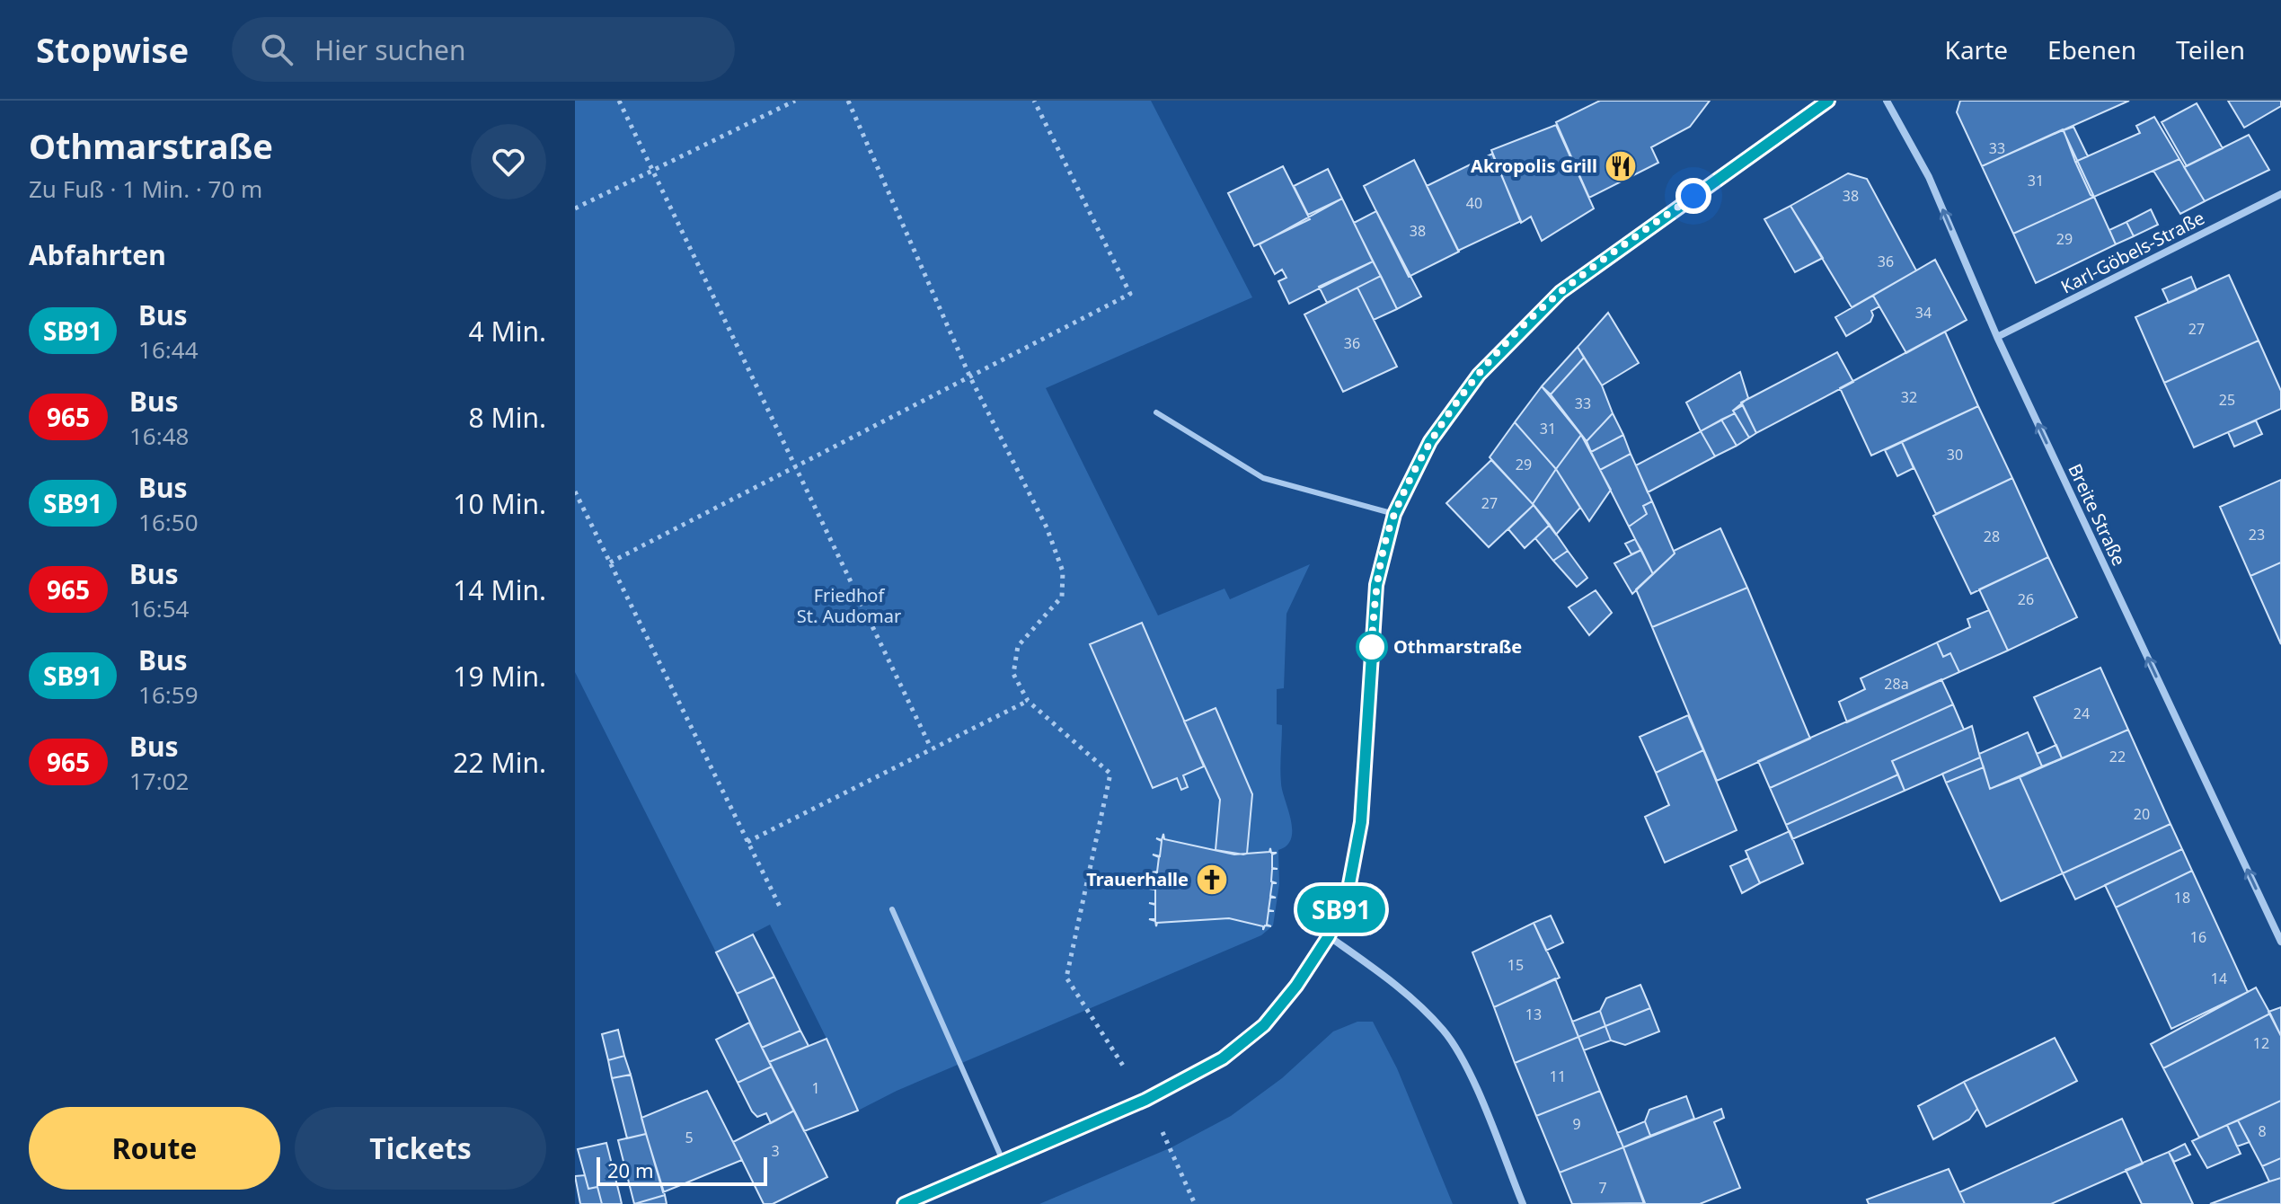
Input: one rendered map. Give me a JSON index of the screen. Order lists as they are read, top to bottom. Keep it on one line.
{"streets":{"street":["Karl-Göbels-Straße","Breite Straße"]},"crossings":[["Karl-Göbels-Straße","Breite Straße"]],"one_way":["Breite Straße"],"parks":["Friedhof St. Audomar"],"places":{"restaurant":["Akropolis Grill"],"other":["Othmarstraße"],"church":["Trauerhalle"]},"lines":["bus line SB91"],"house_numbers":["33","31","38","40","38","29","36","34","27","36","32","25","33","31","30","29","27","23","28","26","28a","24","22","20","18","16","15","14","13","12","11","1","9","8","5","3","7"],"scale_bar":"20 m","page":{"header":"Stopwise","search":"Hier suchen","nav":["Karte","Ebenen","Teilen"],"heading":[["Othmarstraße","Zu Fuß · 1 Min. · 70 m"],"Abfahrten"],"on_map":"SB91","list":[{"mark":"SB91","name":"Bus","note":"16:44","value":"4 Min."},{"mark":"965","name":"Bus","note":"16:48","value":"8 Min."},{"mark":"SB91","name":"Bus","note":"16:50","value":"10 Min."},{"mark":"965","name":"Bus","note":"16:54","value":"14 Min."},{"mark":"SB91","name":"Bus","note":"16:59","value":"19 Min."},{"mark":"965","name":"Bus","note":"17:02","value":"22 Min."}],"buttons":["Route","Tickets"],"scale":"20 m"}}
